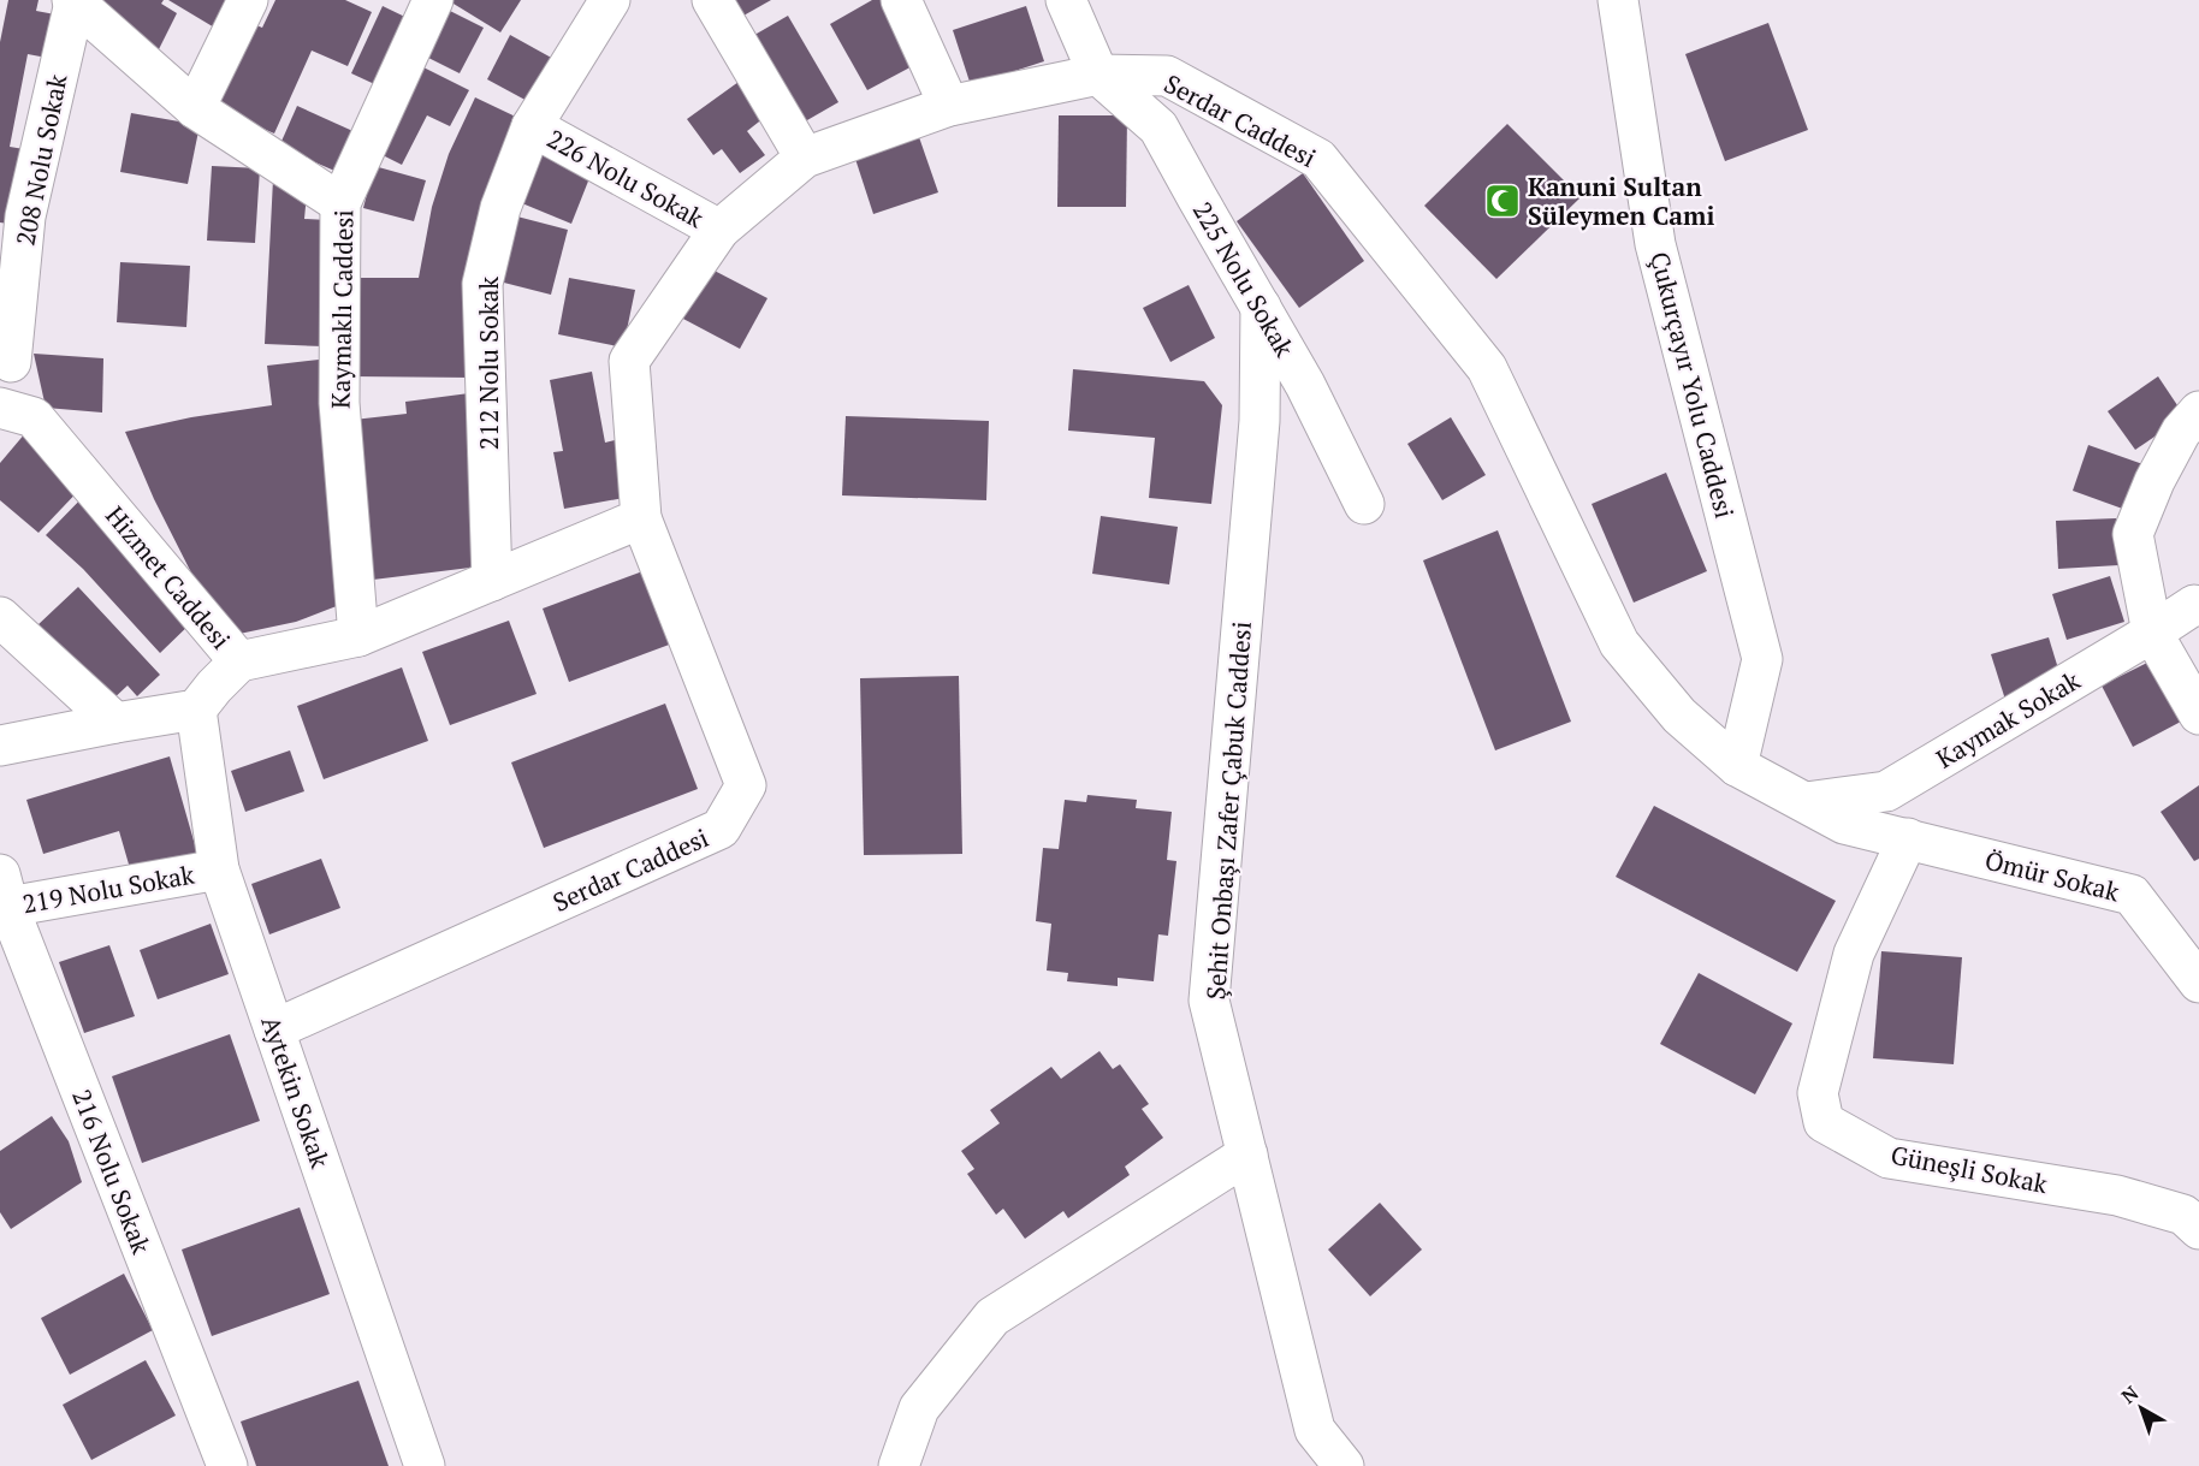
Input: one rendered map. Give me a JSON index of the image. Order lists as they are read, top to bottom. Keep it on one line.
{"streets":{"street":["Serdar Caddesi","208 Nolu Sokak","226 Nolu Sokak","225 Nolu Sokak","Kaymaklı Caddesi","212 Nolu Sokak","Çukurçayır Yolu Caddesi","Hizmet Caddesi","Kaymak Sokak","Şehit Onbaşı Zafer Çabuk Caddesi","Ömür Sokak","219 Nolu Sokak","Aytekin Sokak","Güneşli Sokak","216 Nolu Sokak"]},"crossings":[["Serdar Caddesi","226 Nolu Sokak"],["Serdar Caddesi","225 Nolu Sokak"],["Serdar Caddesi","Çukurçayır Yolu Caddesi"],["Serdar Caddesi","Kaymak Sokak"],["Serdar Caddesi","Ömür Sokak"],["Serdar Caddesi","Aytekin Sokak"],["Serdar Caddesi","Güneşli Sokak"],["208 Nolu Sokak","Hizmet Caddesi"],["226 Nolu Sokak","212 Nolu Sokak"],["225 Nolu Sokak","Şehit Onbaşı Zafer Çabuk Caddesi"],["Hizmet Caddesi","Aytekin Sokak"],["Ömür Sokak","Güneşli Sokak"],["219 Nolu Sokak","Aytekin Sokak"],["219 Nolu Sokak","216 Nolu Sokak"]],"places":{"mosque":["Kanuni Sultan Süleymen Cami"]},"north":"top left"}
